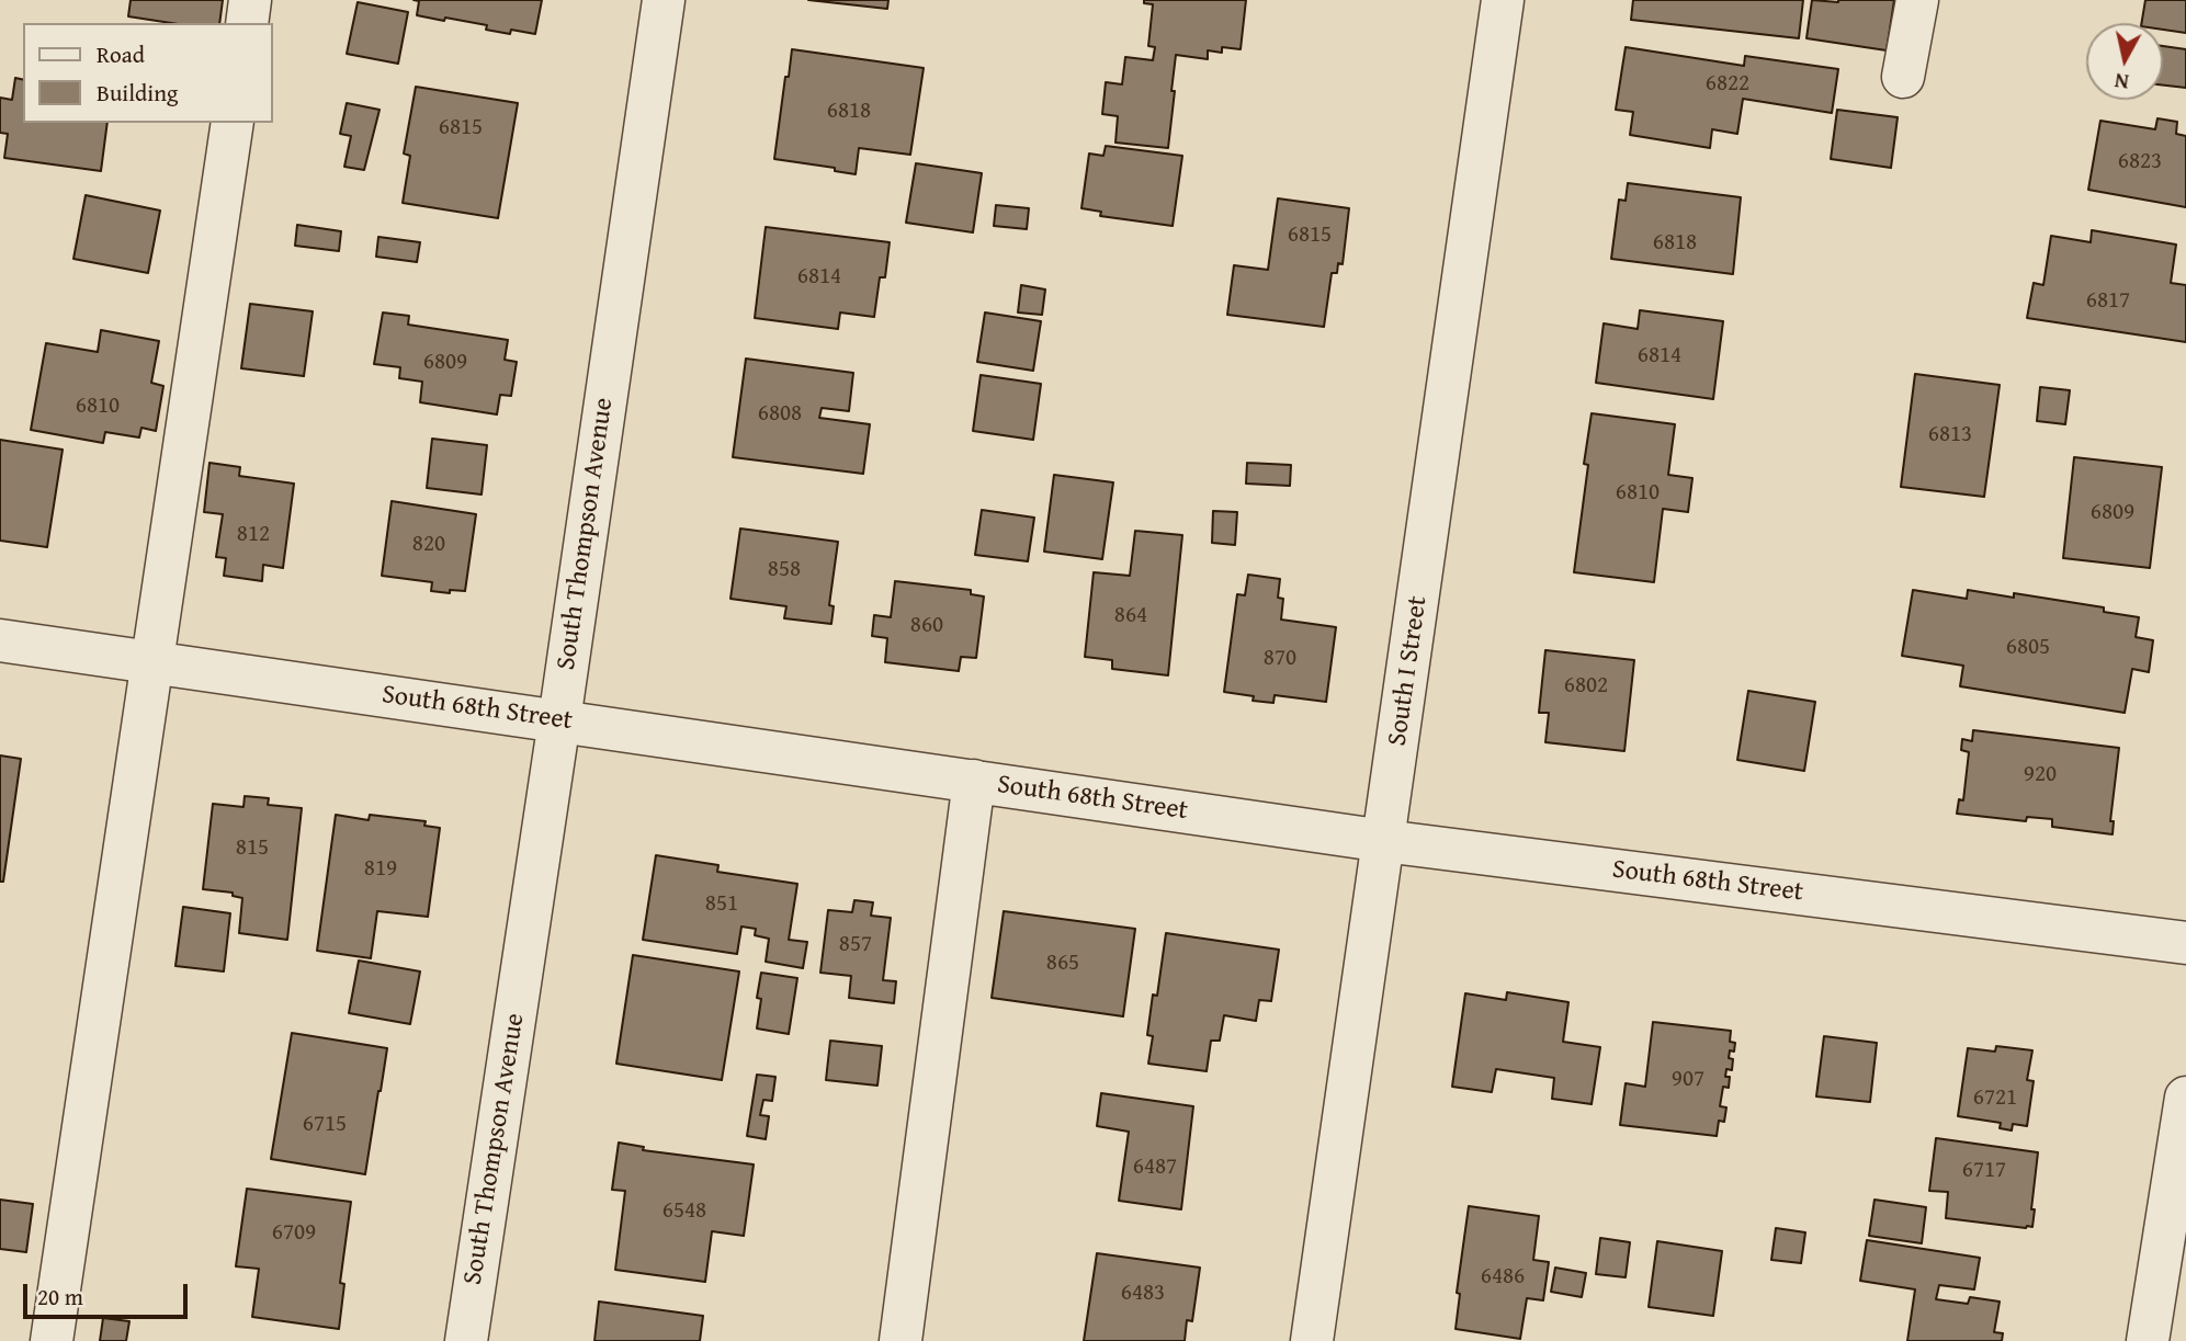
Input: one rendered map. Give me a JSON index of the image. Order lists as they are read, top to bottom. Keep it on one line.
{"streets":{"street":["South Thompson Avenue","South I Street","South 68th Street"]},"crossings":[["South Thompson Avenue","South 68th Street"],["South I Street","South 68th Street"]],"house_numbers":["6822","6818","6815","6823","6815","6818","6814","6817","6814","6809","6810","6808","6813","6810","6809","812","820","858","864","860","6805","870","6802","920","815","819","851","857","865","907","6721","6715","6487","6717","6548","6709","6486","6483"],"legend":["Road","Building"],"scale_bar":"20 m","north":"bottom"}
